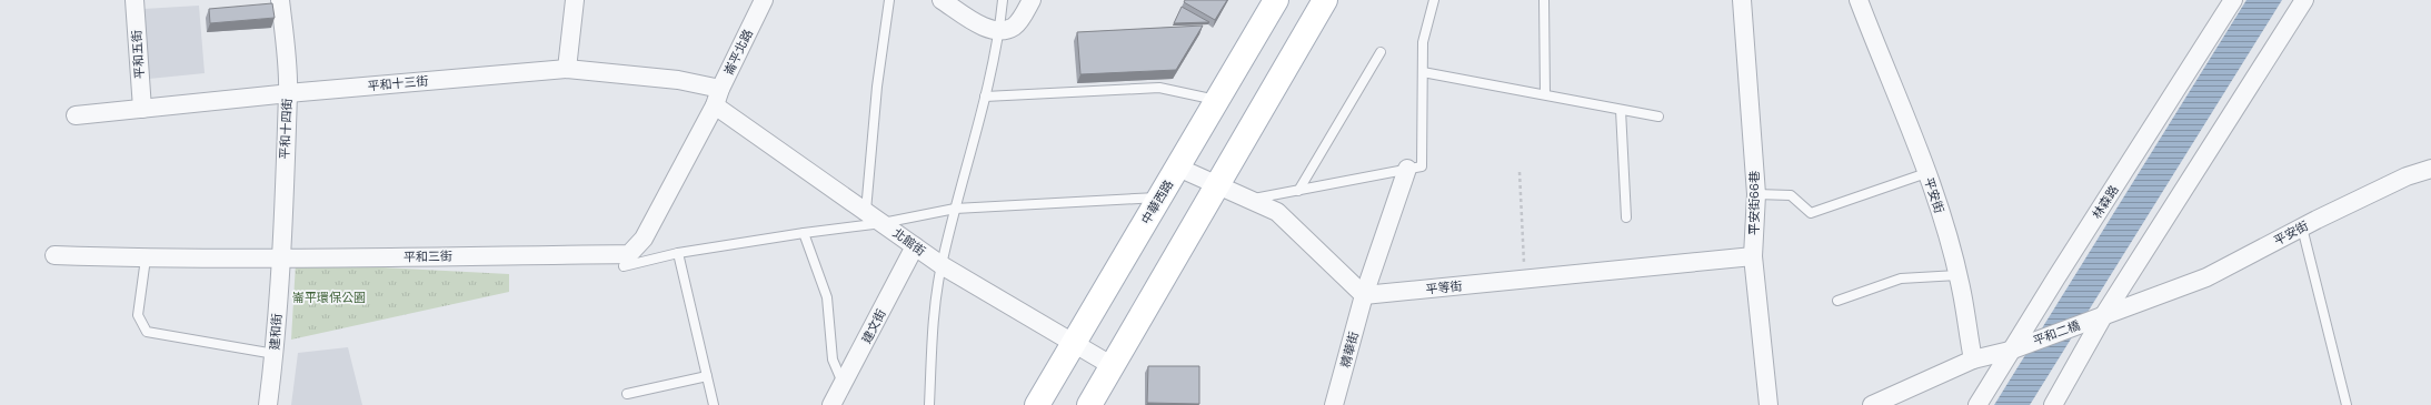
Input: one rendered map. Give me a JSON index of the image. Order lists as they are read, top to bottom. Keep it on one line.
{"streets":{"main road":["中華西路"],"street":["崙平北路","平和五街","平和十三街","平和十四街","平安街","林森路","平安街66巷","北館街","平和三街","平等街","建文街","建和街","平和二橋","精華街"]},"crossings":[["崙平北路","平和十三街"],["崙平北路","北館街"],["平和五街","平和十三街"],["平和十三街","平和十四街"],["平和十四街","平和三街"],["平和十四街","建和街"],["平安街","平和二橋"],["中華西路","北館街"],["林森路","平和二橋"],["平安街66巷","平等街"],["北館街","建文街"],["平和三街","建和街"],["平等街","精華街"]],"parks":["崙平環保公園"]}
